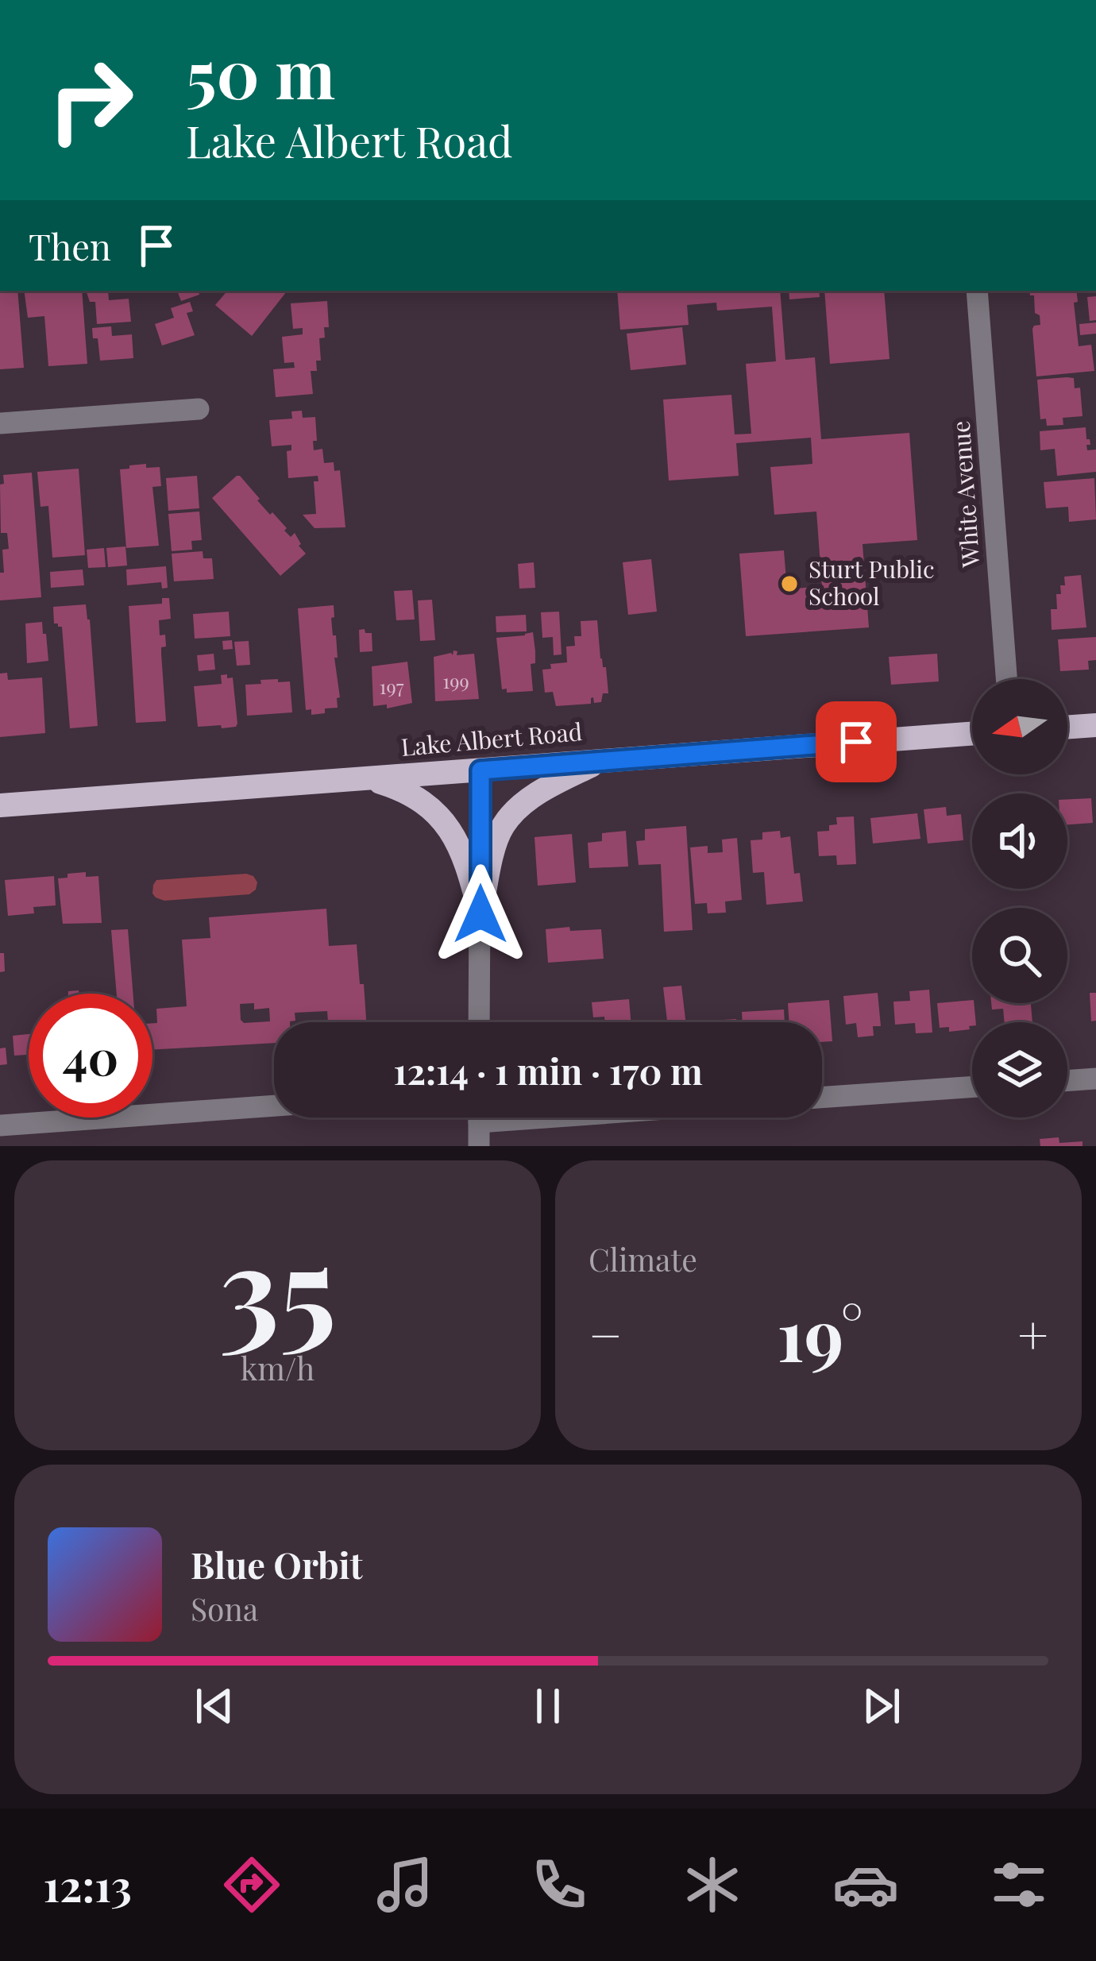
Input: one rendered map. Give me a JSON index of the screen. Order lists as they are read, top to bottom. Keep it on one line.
{"streets":{"main road":["Lake Albert Road"],"street":["White Avenue"]},"places":["Sturt Public School"],"house_numbers":["199","197"],"north":"left","page":{"turn":["50 m","Lake Albert Road"],"then":"Then","limit":"40","trip":"12:14 · 1 min · 170 m","tile":[["35","km/h"],"Climate"],"heat":["−","19°","+"],"song":["Blue Orbit","Sona"],"tabs":"12:13"}}
